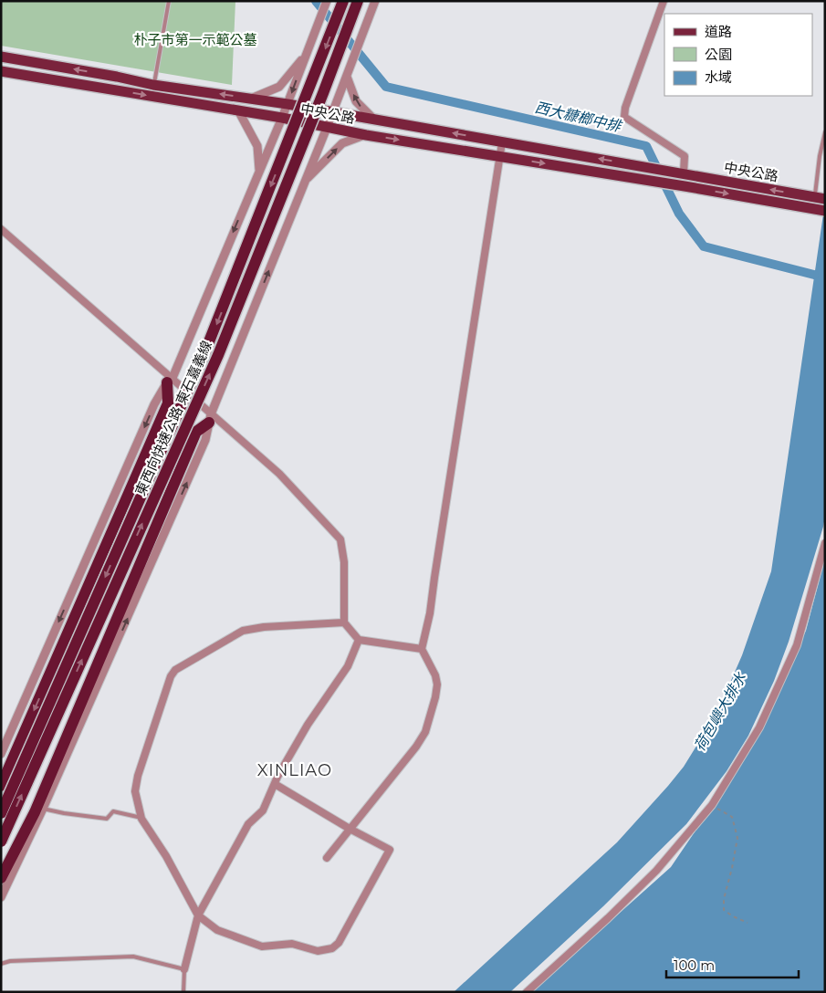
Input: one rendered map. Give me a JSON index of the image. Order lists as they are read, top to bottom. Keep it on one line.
{"streets":{"highway":["東西向快速公路 東石嘉義線"],"main road":["中央公路"]},"districts":["XINLIAO"],"water":["西大糠榔中排","荷包嶼大排水"],"parks":["朴子市第一示範公墓"],"legend":["道路","公園","水域"],"scale_bar":"100 m"}
